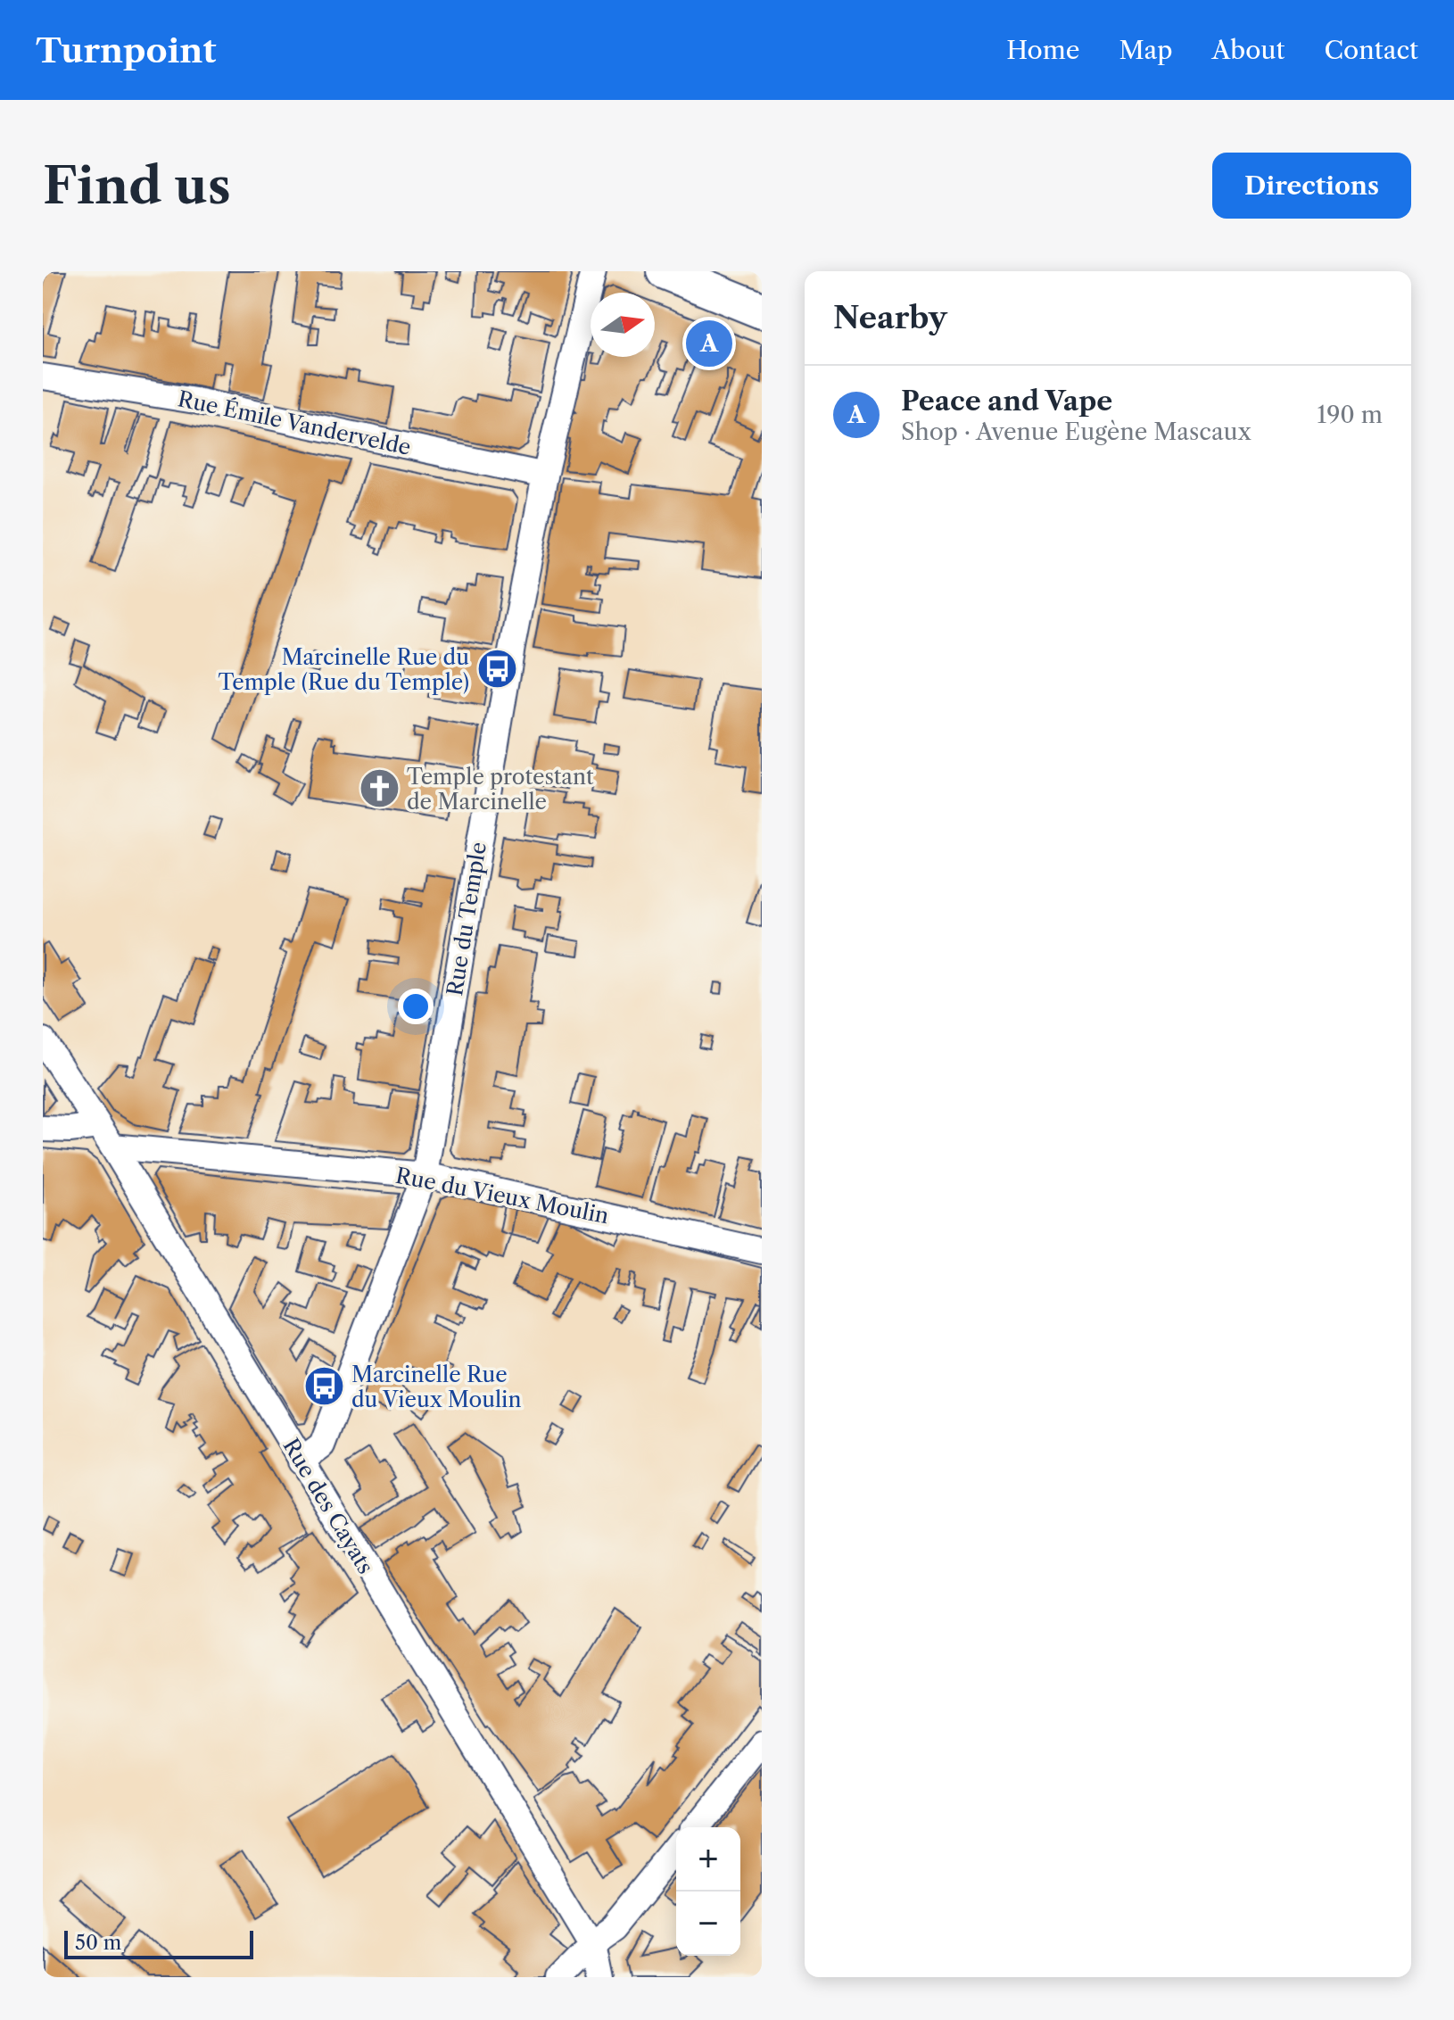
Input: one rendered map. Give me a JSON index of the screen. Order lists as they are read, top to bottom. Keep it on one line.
{"streets":{"street":["Rue Émile Vandervelde","Rue du Temple","Rue du Vieux Moulin","Rue des Cayats"]},"crossings":[["Rue Émile Vandervelde","Rue du Temple"],["Rue du Temple","Rue du Vieux Moulin"],["Rue du Temple","Rue des Cayats"],["Rue du Vieux Moulin","Rue des Cayats"]],"places":{"bus stop":["Marcinelle Rue du Temple (Rue du Temple)","Marcinelle Rue du Vieux Moulin"],"church":["Temple protestant de Marcinelle"]},"scale_bar":"50 m","north":"right","page":{"header":"Turnpoint","nav":["Home","Map","About","Contact"],"buttons":"Directions","title":"Find us","heading":"Nearby","pins":"A","list":[{"mark":"A","name":"Peace and Vape","note":"Shop · Avenue Eugène Mascaux","value":"190 m"}],"map_buttons":["+","−"],"scale":"50 m"}}
